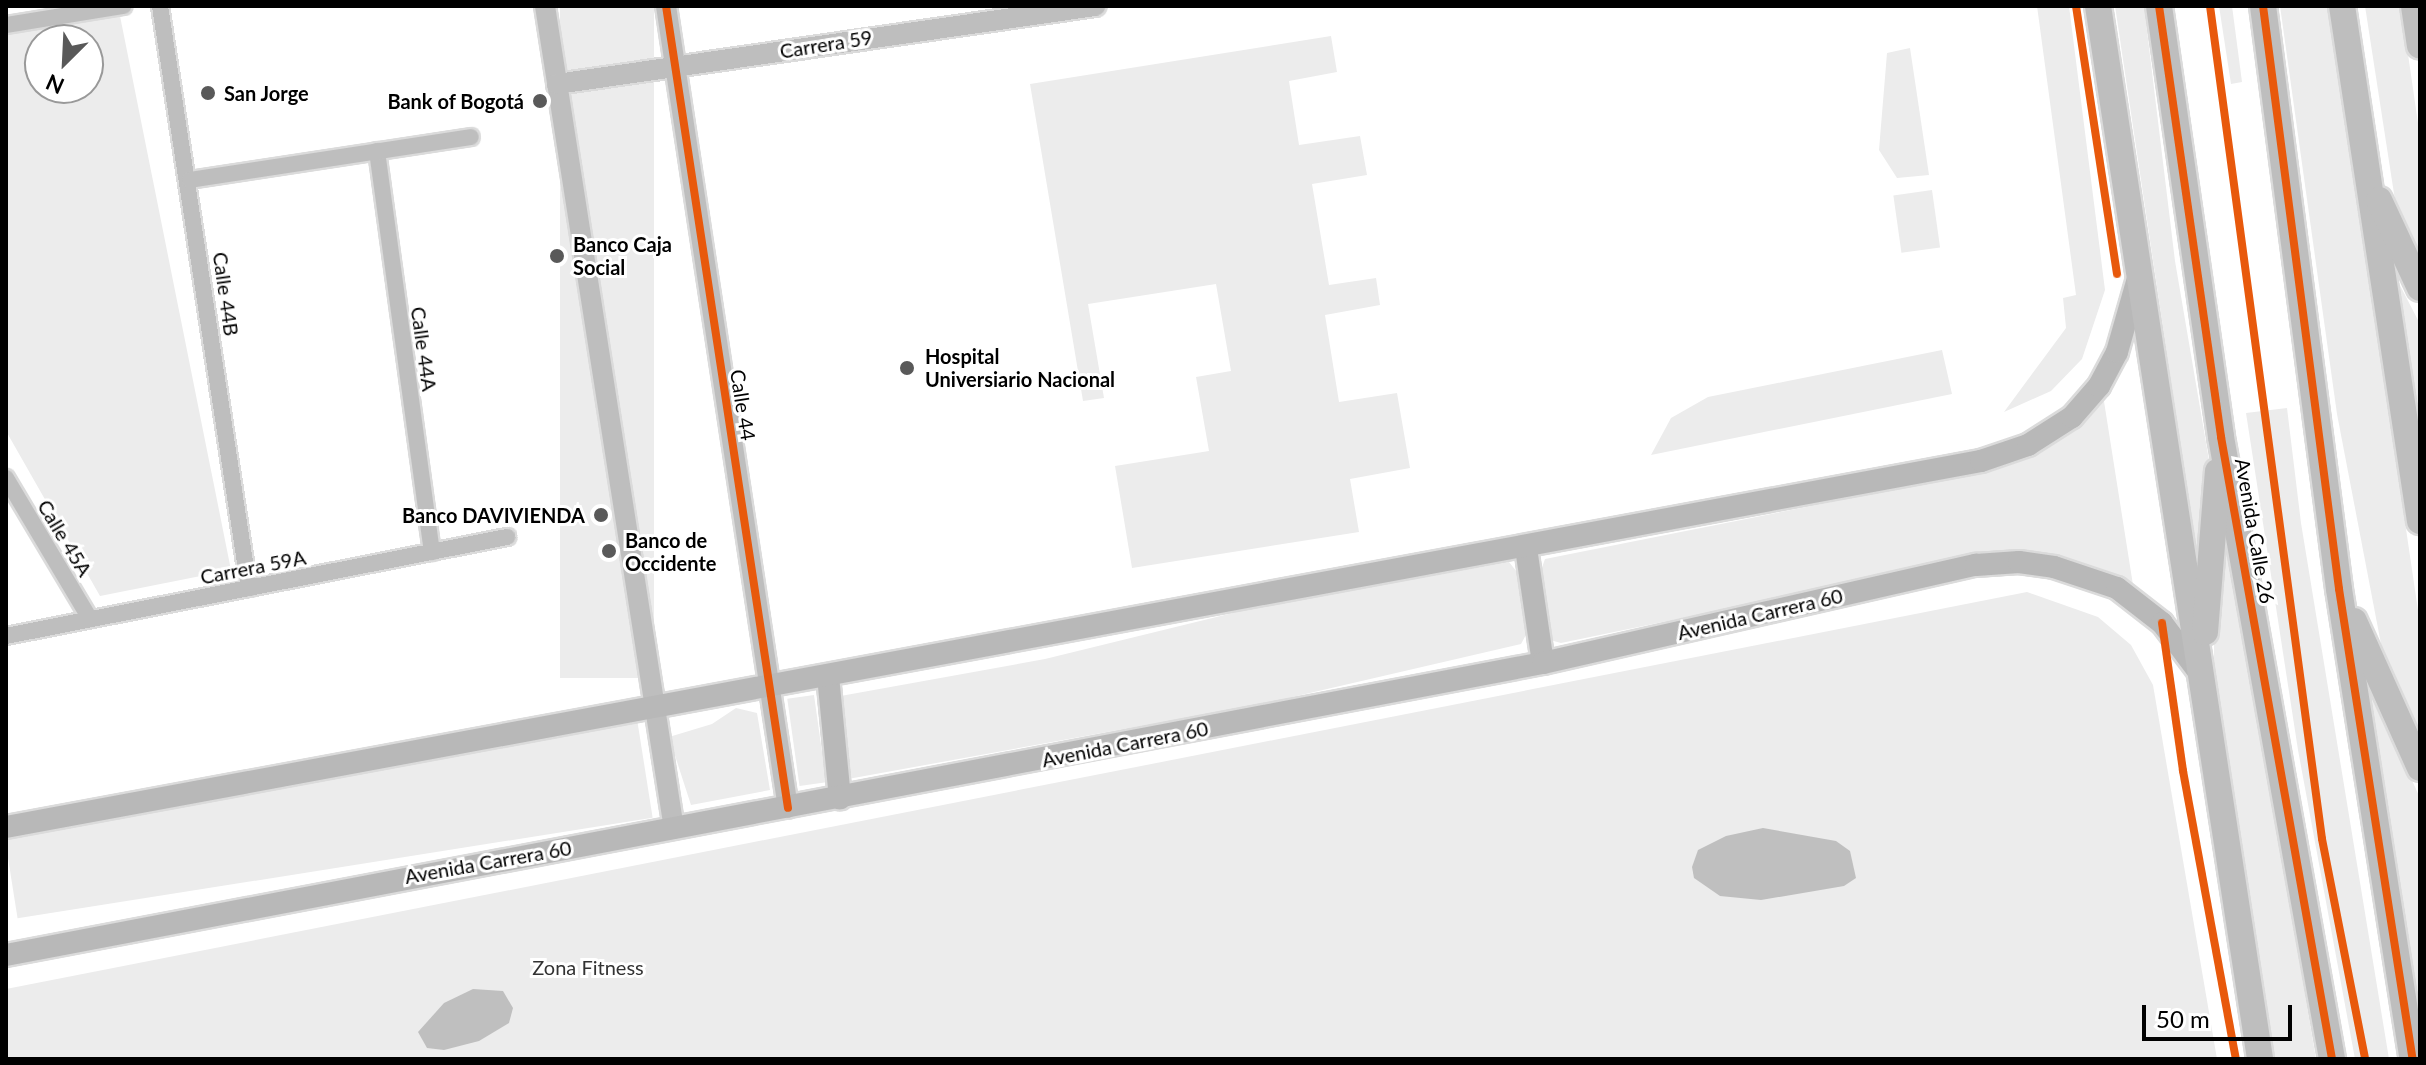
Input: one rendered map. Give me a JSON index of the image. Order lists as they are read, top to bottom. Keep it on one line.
{"streets":{"main road":["Avenida Calle 26","Avenida Carrera 60"],"street":["Carrera 59","Calle 44B","Calle 44A","Calle 44","Calle 45A","Carrera 59A"]},"crossings":[["Carrera 59","Calle 44"],["Calle 44B","Carrera 59A"],["Calle 44A","Carrera 59A"],["Calle 44","Avenida Carrera 60"],["Calle 45A","Carrera 59A"]],"parks":["Zona Fitness"],"places":["San Jorge","Bank of Bogotá","Banco Caja Social","Hospital Universiario Nacional","Banco DAVIVIENDA","Banco de Occidente"],"scale_bar":"50 m","north":"bottom left"}
